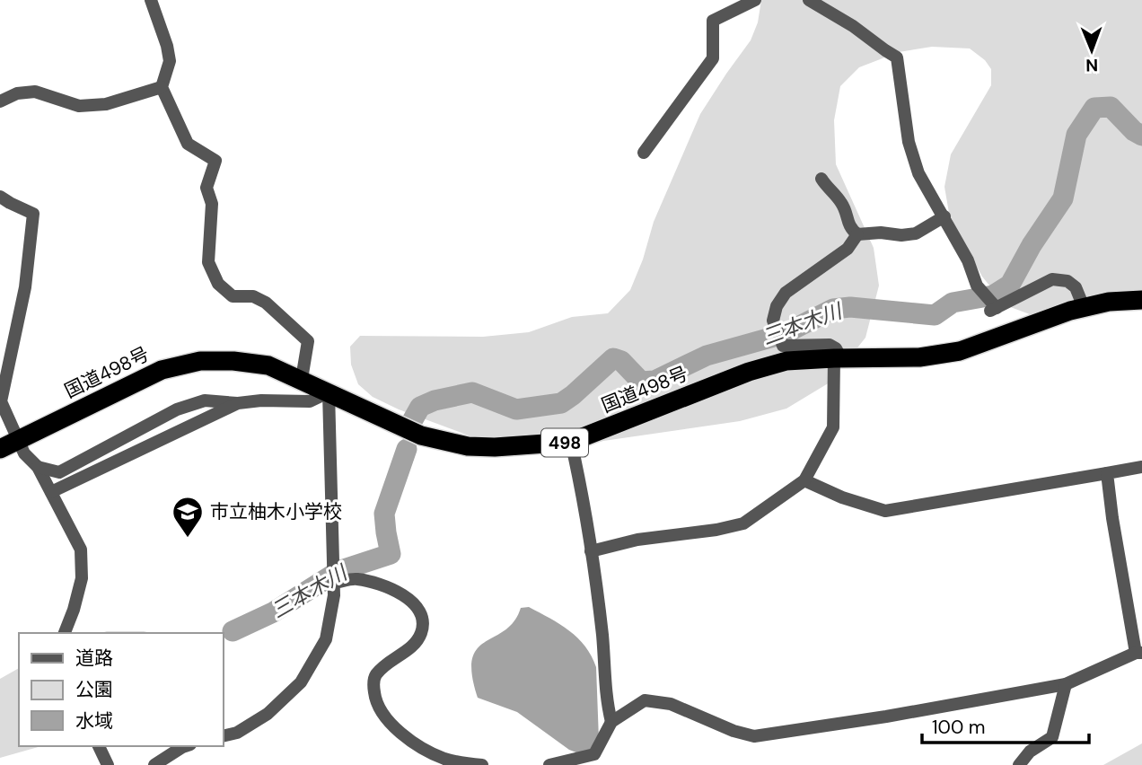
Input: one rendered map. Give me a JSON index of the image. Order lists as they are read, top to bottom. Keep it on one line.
{"streets":{"highway":["国道498号","498"]},"water":["三本木川"],"places":{"school or university":["市立柚木小学校"]},"legend":["道路","公園","水域"],"scale_bar":"100 m","north":"bottom"}
